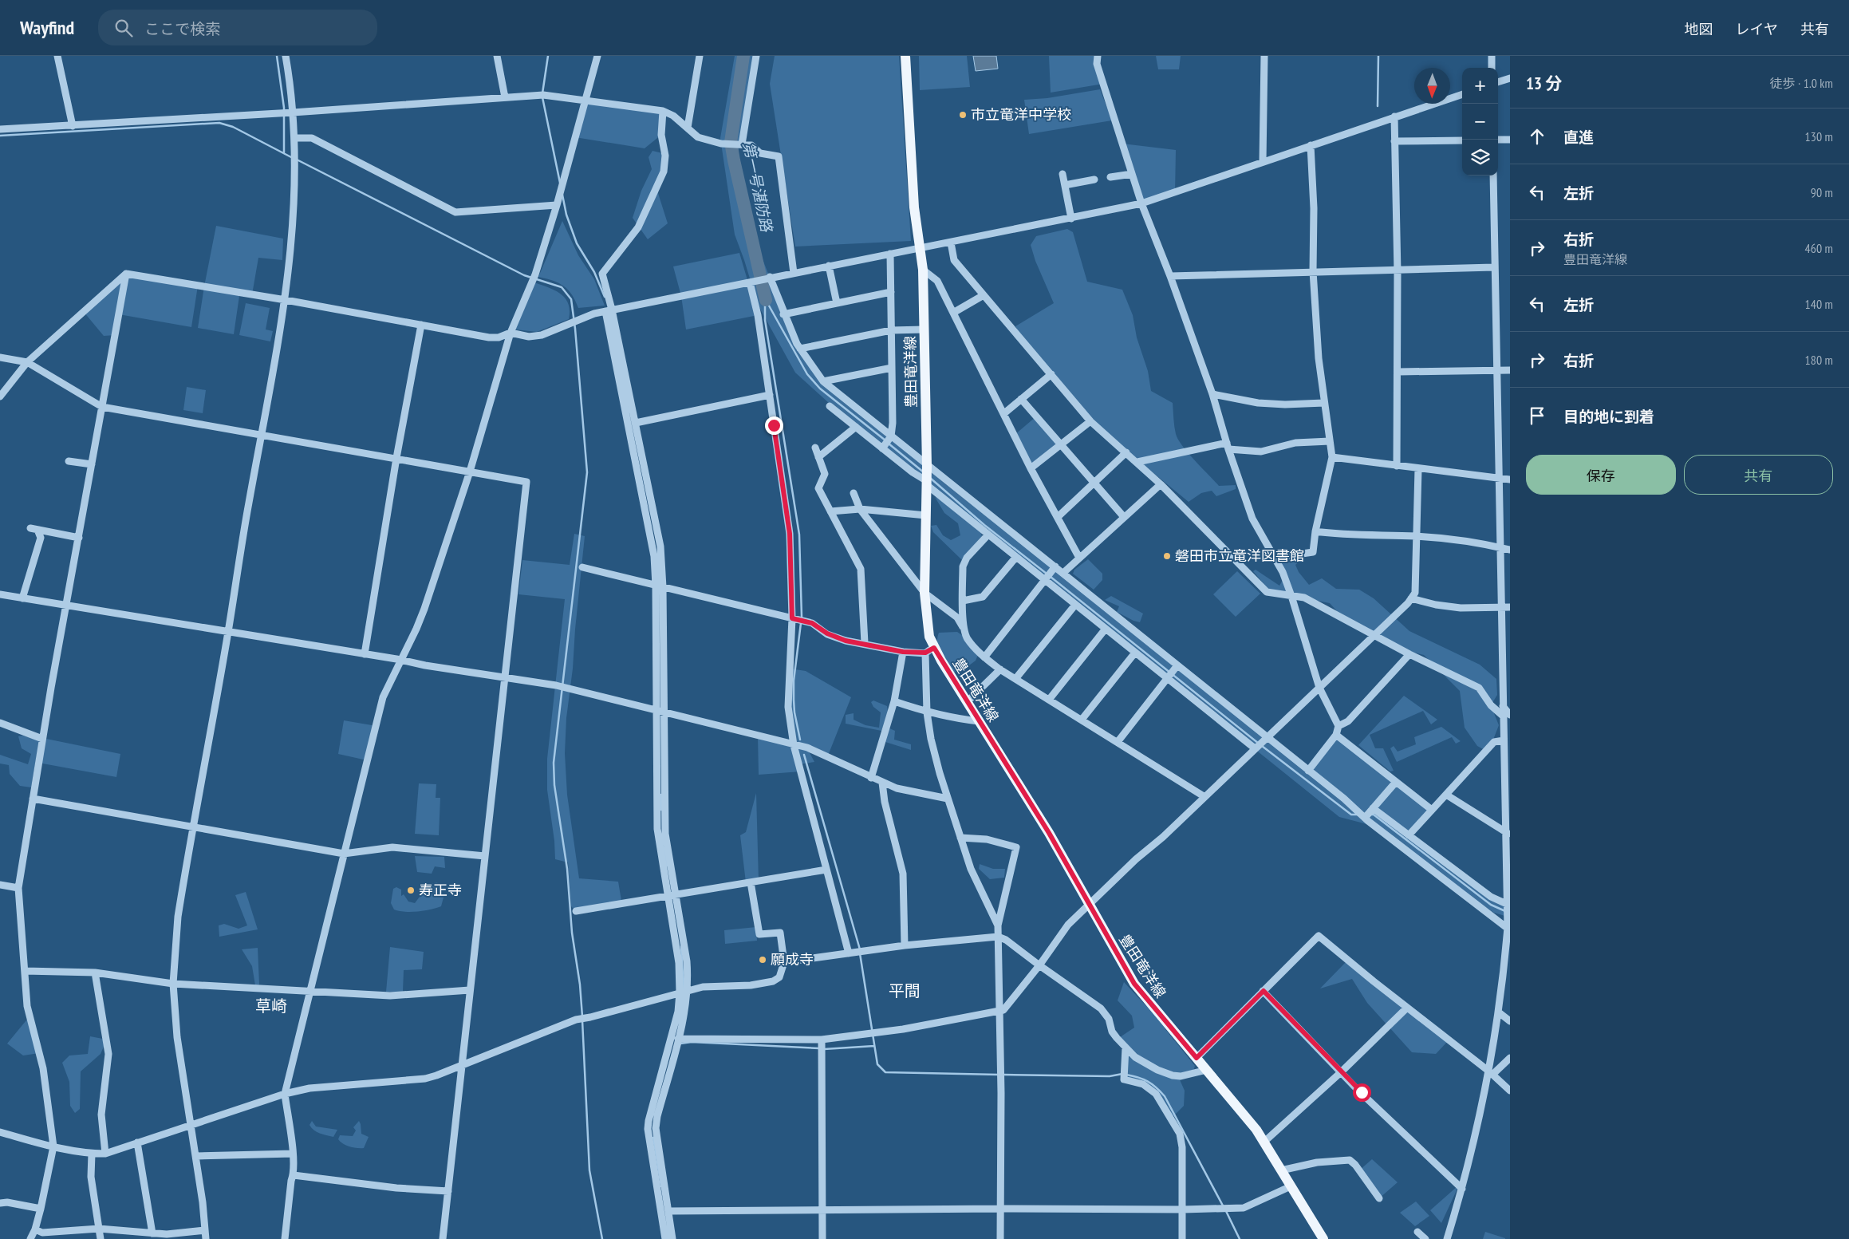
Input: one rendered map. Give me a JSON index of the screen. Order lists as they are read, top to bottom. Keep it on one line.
{"streets":{"main road":["豊田竜洋線"]},"districts":["平間","草崎"],"water":["第一号湛防路"],"places":["市立竜洋中学校","磐田市立竜洋図書館","寿正寺","願成寺"],"north":"bottom","page":{"header":"Wayfind","search":"ここで検索","nav":["地図","レイヤ","共有"],"heading":["13 分","徒歩 · 1.0 km"],"map_buttons":["+","−"],"list":[["直進","130 m"],["左折","90 m"],["右折","豊田竜洋線","460 m"],["左折","140 m"],["右折","180 m"],"目的地に到着"],"buttons":["保存","共有"]}}
